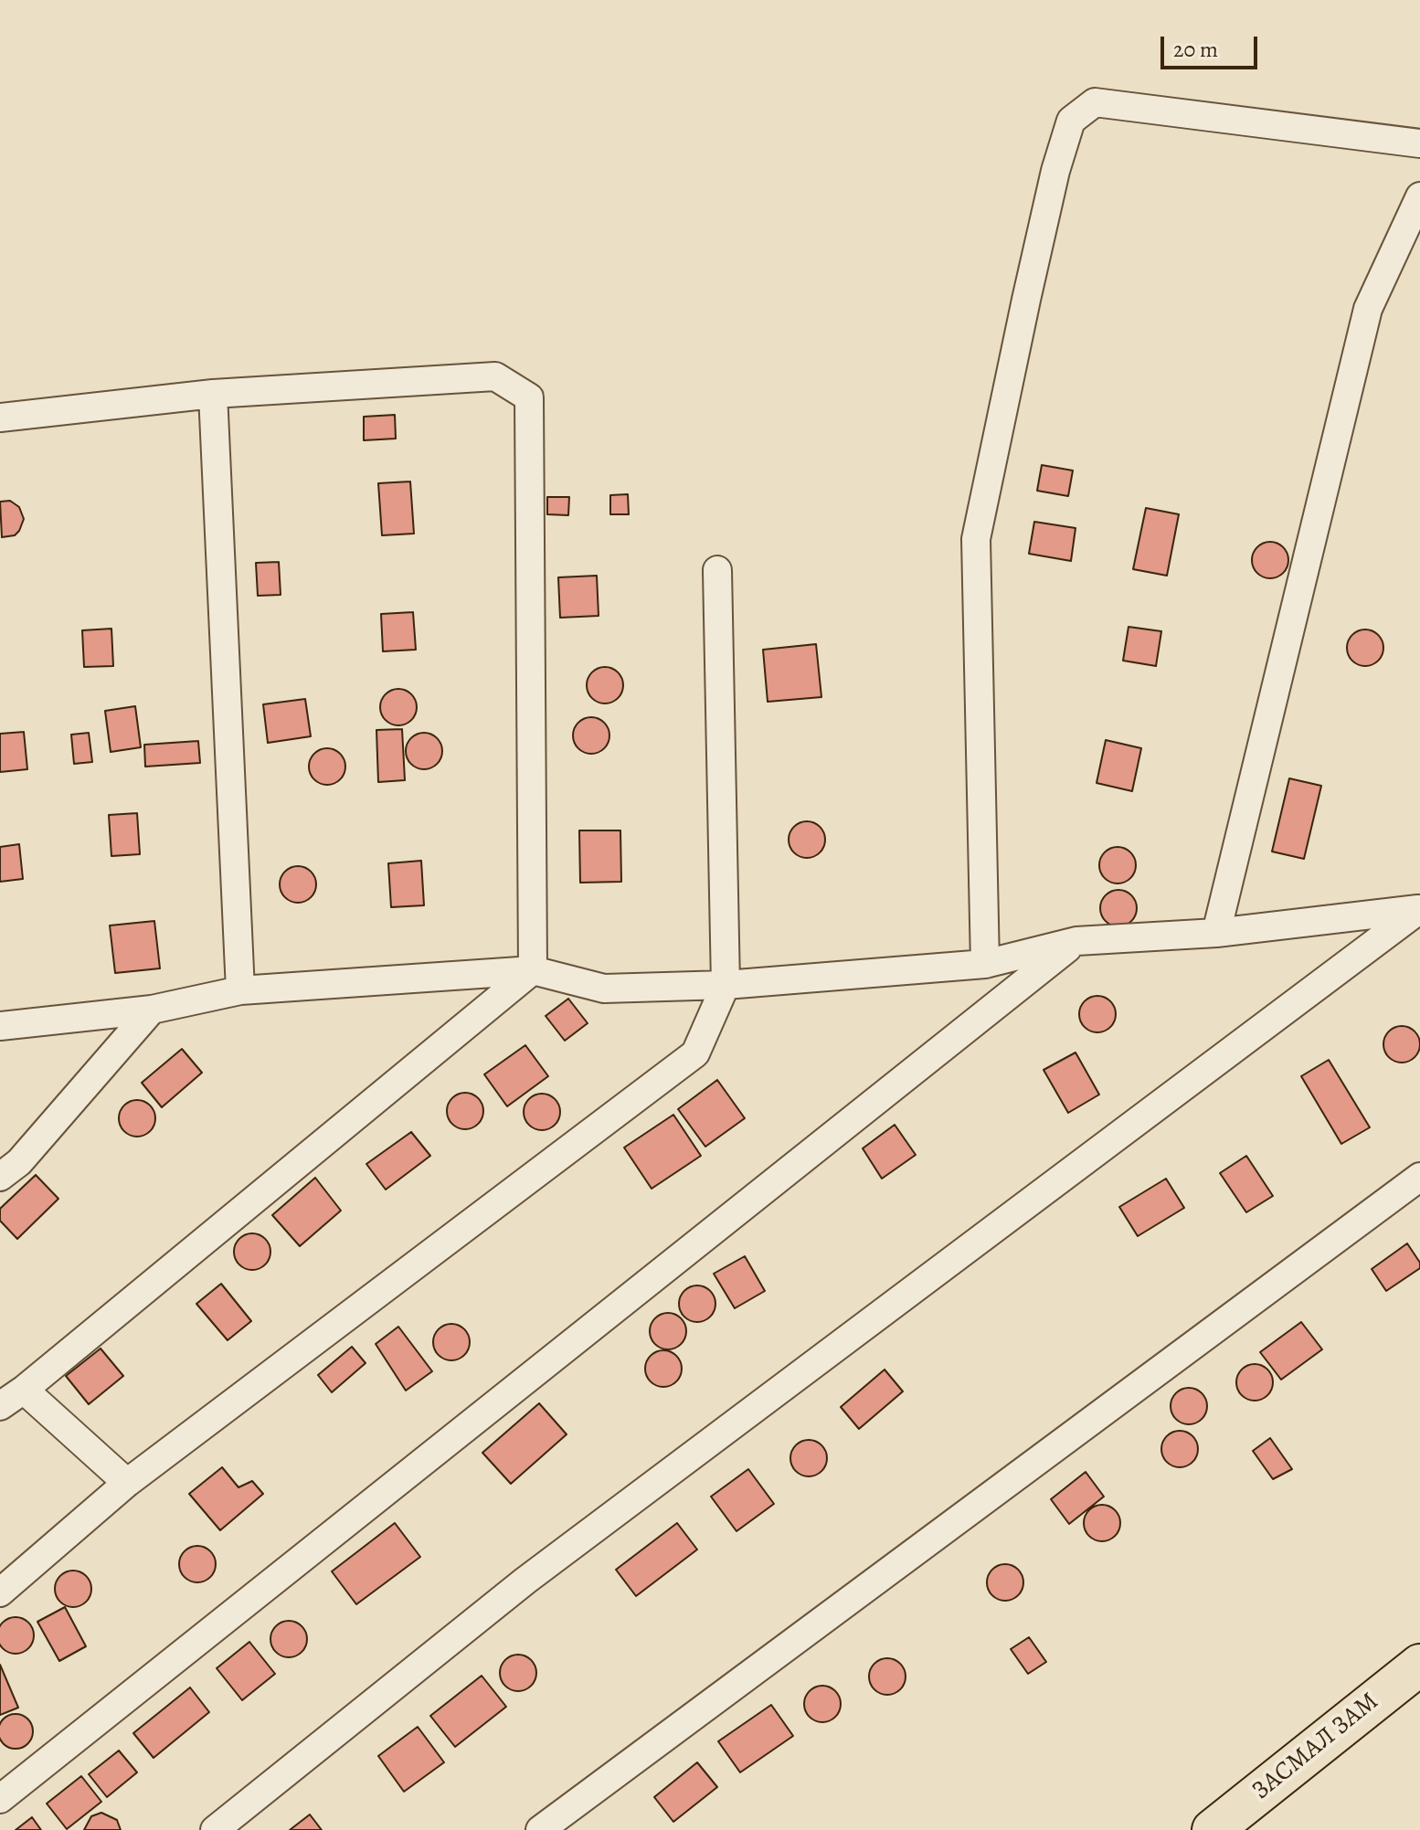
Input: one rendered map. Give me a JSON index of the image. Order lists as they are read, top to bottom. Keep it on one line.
{"streets":{"highway":["ЗАСМАЛ ЗАМ"]},"scale_bar":"20 m"}
